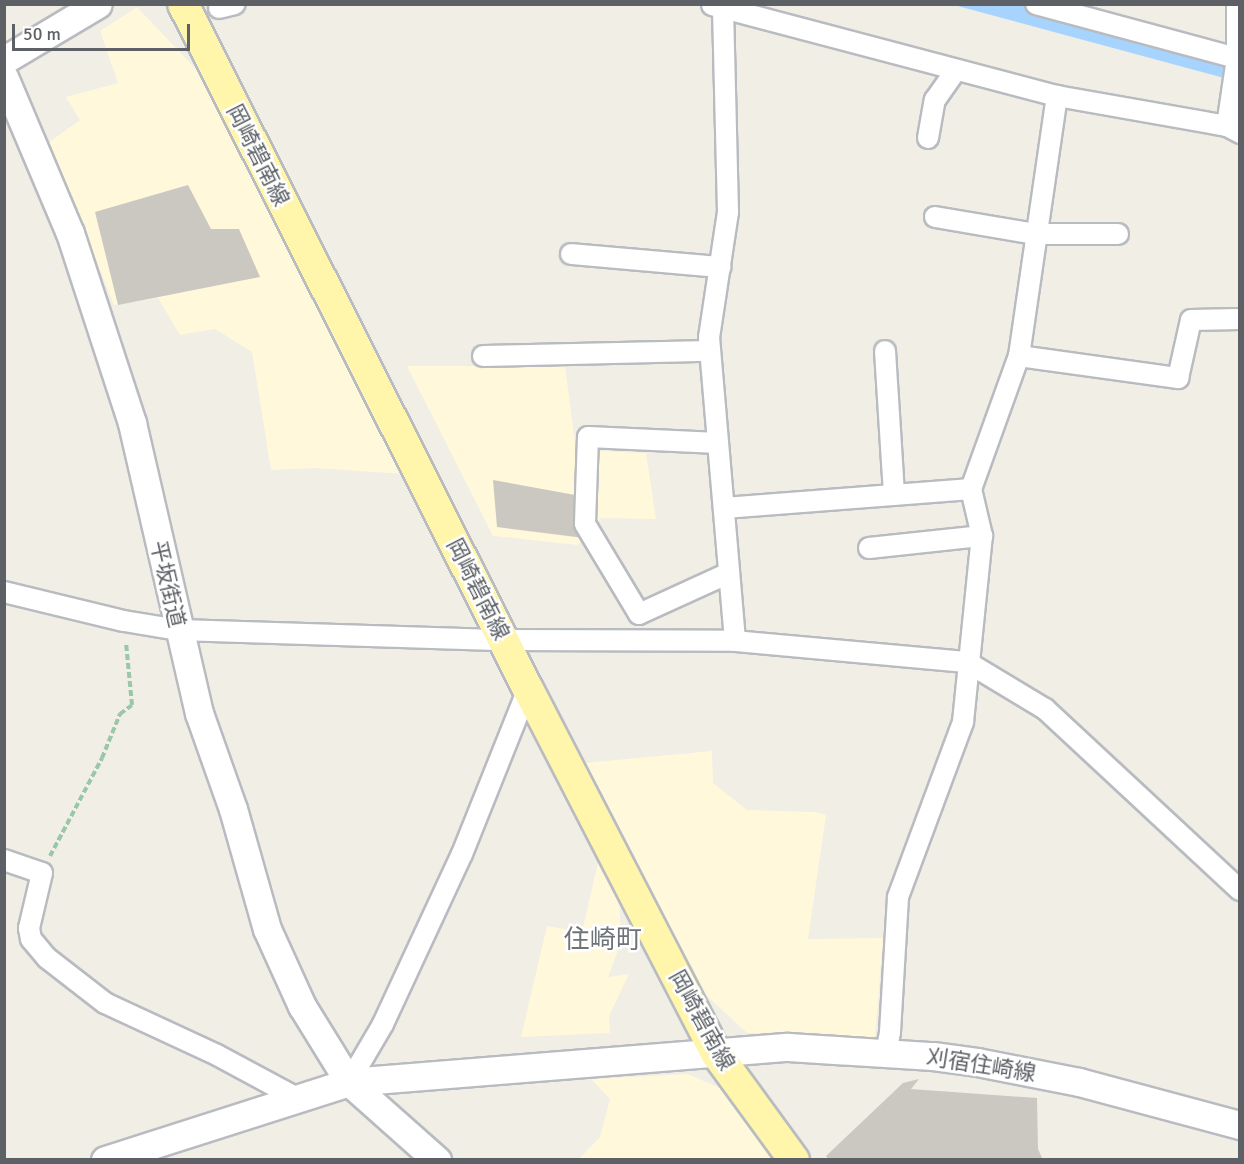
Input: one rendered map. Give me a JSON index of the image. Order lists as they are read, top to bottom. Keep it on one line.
{"streets":{"main road":["岡崎碧南線"],"street":["平坂街道","刈宿住崎線"]},"crossings":[["岡崎碧南線","刈宿住崎線"],["平坂街道","刈宿住崎線"]],"districts":["住崎町"],"scale_bar":"50 m"}
